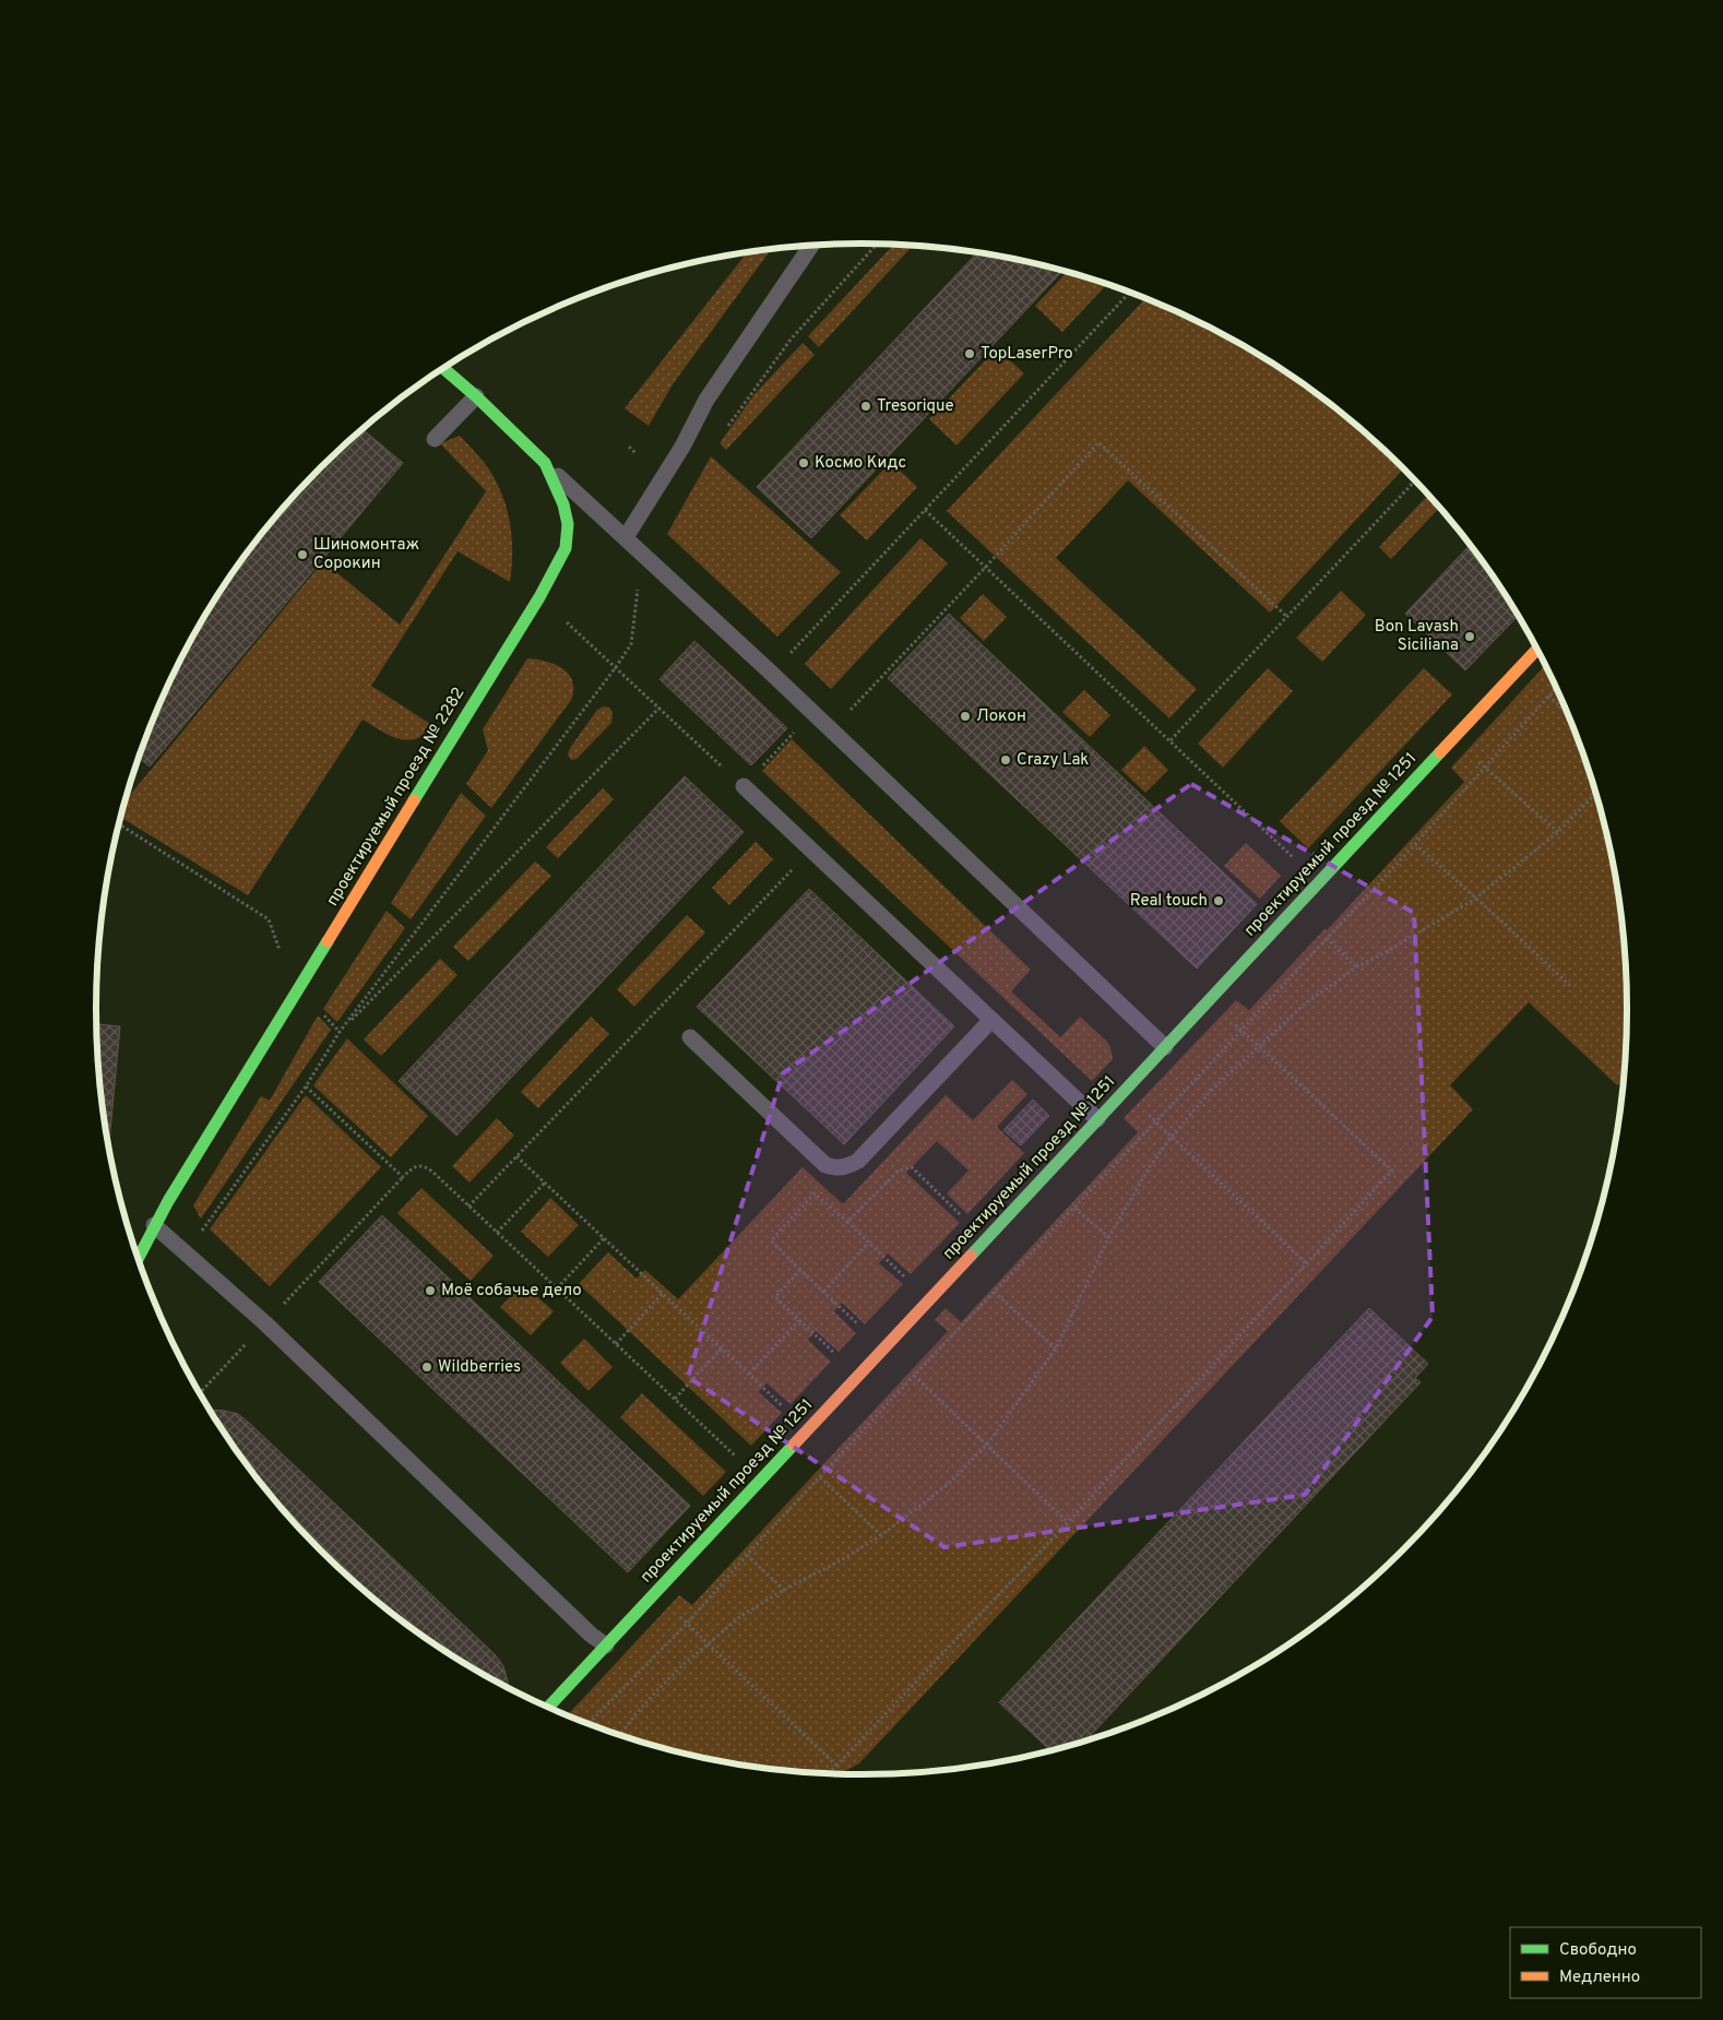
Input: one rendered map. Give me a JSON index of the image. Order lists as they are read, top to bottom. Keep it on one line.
{"streets":{"street":["проектируемый проезд № 2282","проектируемый проезд № 1251"]},"places":["TopLaserPro","Tresorique","Космо Кидс","Шиномонтаж Сорокин","Bon Lavash Siciliana","Локон","Crazy Lak","Real touch","Моё собачье дело","Wildberries"],"legend":["Свободно","Медленно"]}
